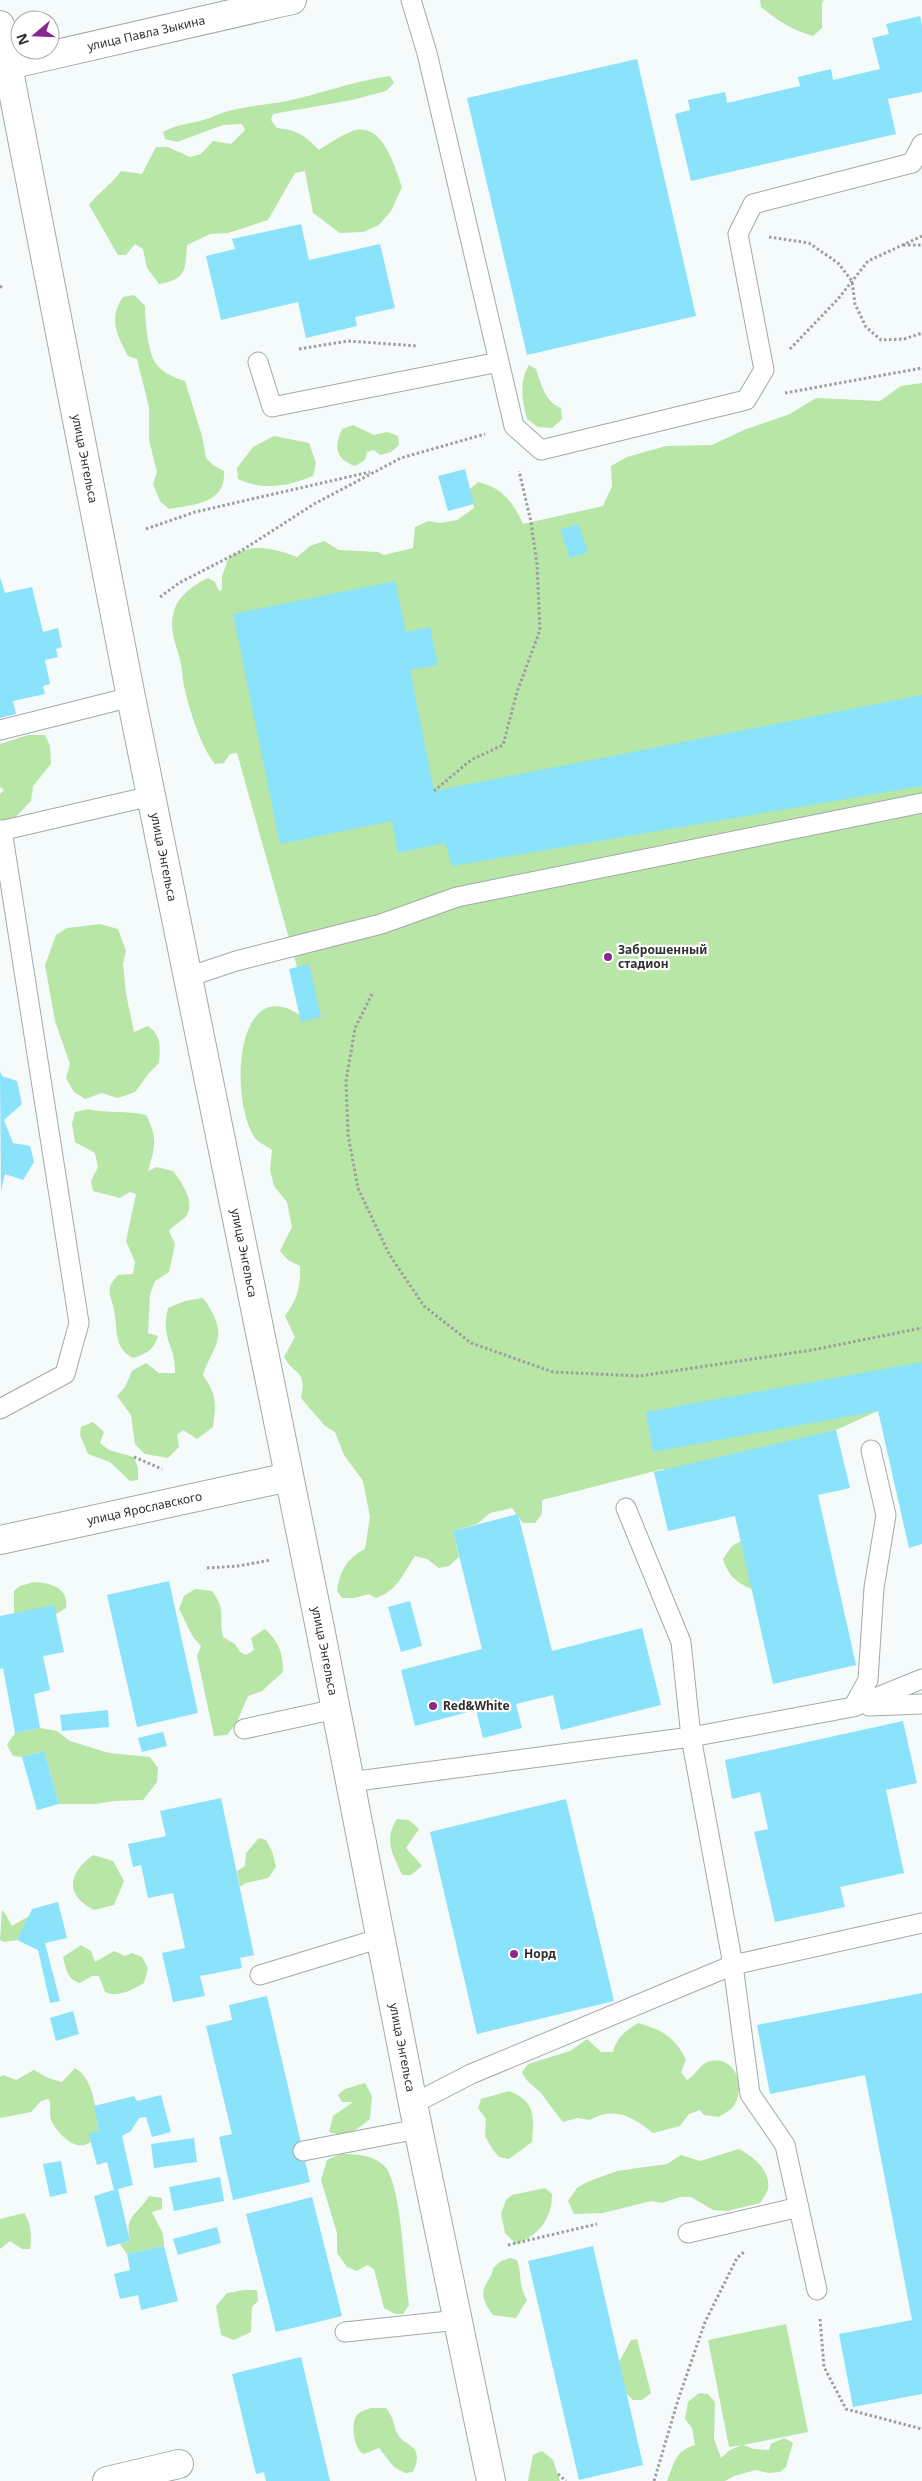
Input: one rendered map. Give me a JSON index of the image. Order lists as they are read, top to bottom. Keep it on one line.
{"streets":{"street":["улица Павла Зыкина","улица Энгельса","улица Ярославского"]},"crossings":[["улица Павла Зыкина","улица Энгельса"],["улица Энгельса","улица Ярославского"]],"places":["Заброшенный стадион","Red&White","Норд"],"north":"left"}
